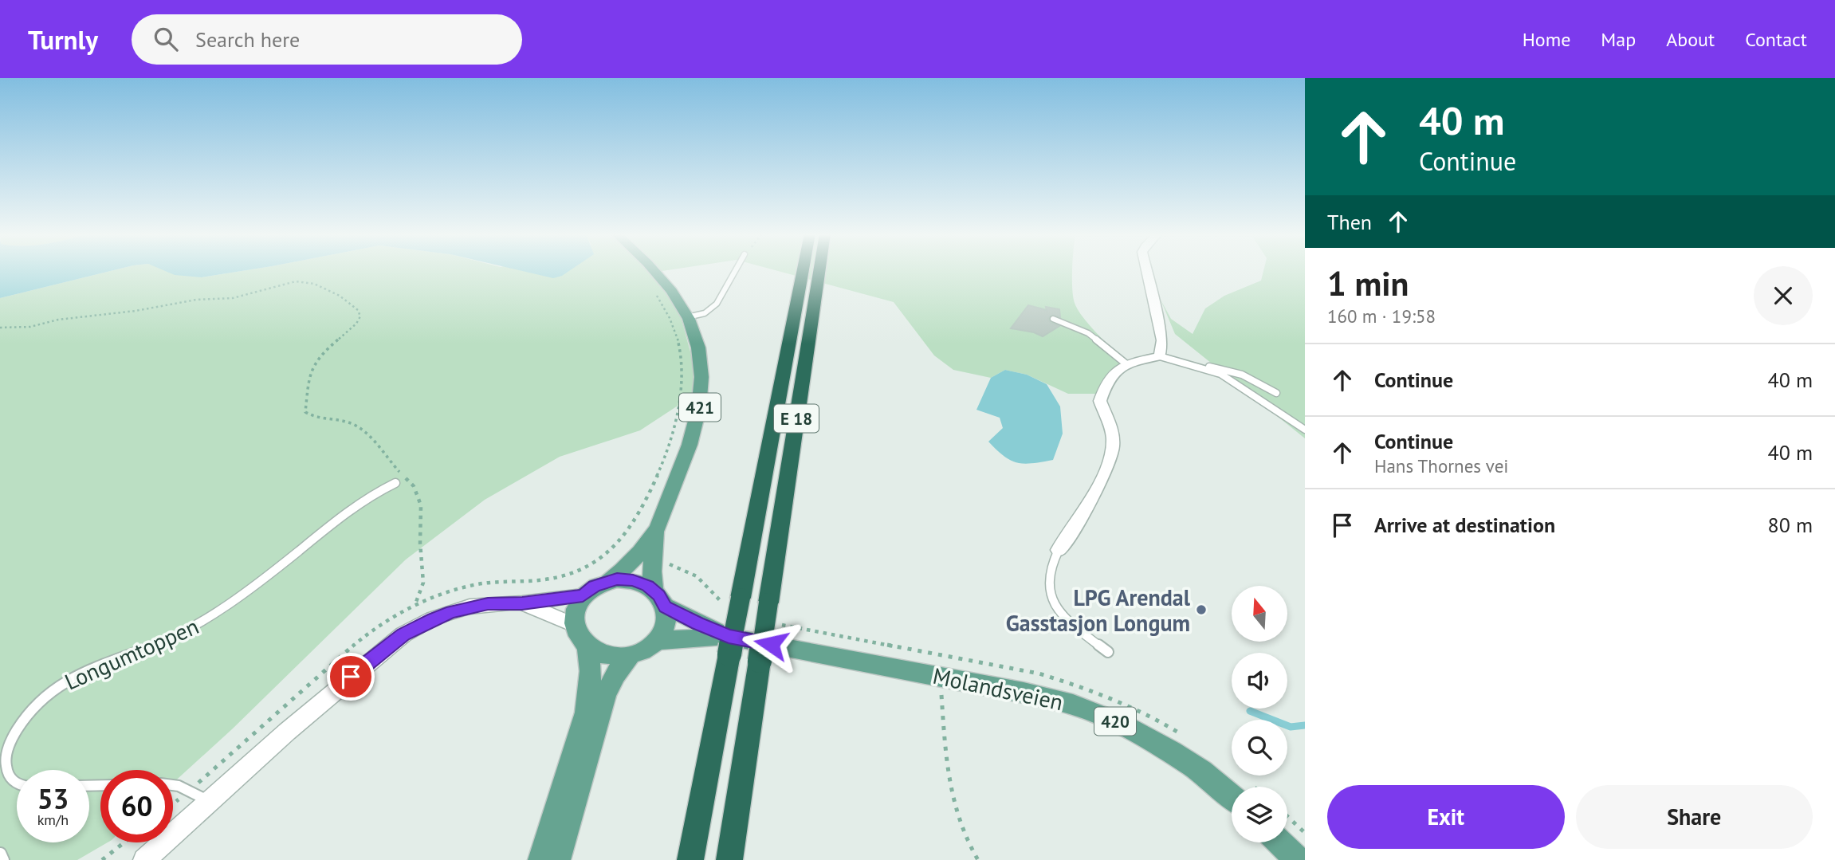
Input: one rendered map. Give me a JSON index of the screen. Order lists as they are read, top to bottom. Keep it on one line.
{"streets":{"highway":["E 18"],"main road":["421","Molandsveien","420"],"lane":["Longumtoppen"]},"crossings":[["421","Molandsveien"],["E 18","Molandsveien"]],"places":["LPG Arendal Gasstasjon Longum"],"north":"top","page":{"header":"Turnly","search":"Search here","nav":["Home","Map","About","Contact"],"turn":["40 m","Continue"],"then":"Then","heading":["1 min","160 m · 19:58"],"list":[{"name":"Continue","value":"40 m"},{"name":"Continue","note":"Hans Thornes vei","value":"40 m"},{"name":"Arrive at destination","value":"80 m"}],"speed":"53 km/h","limit":"60","buttons":["Exit","Share"]}}
